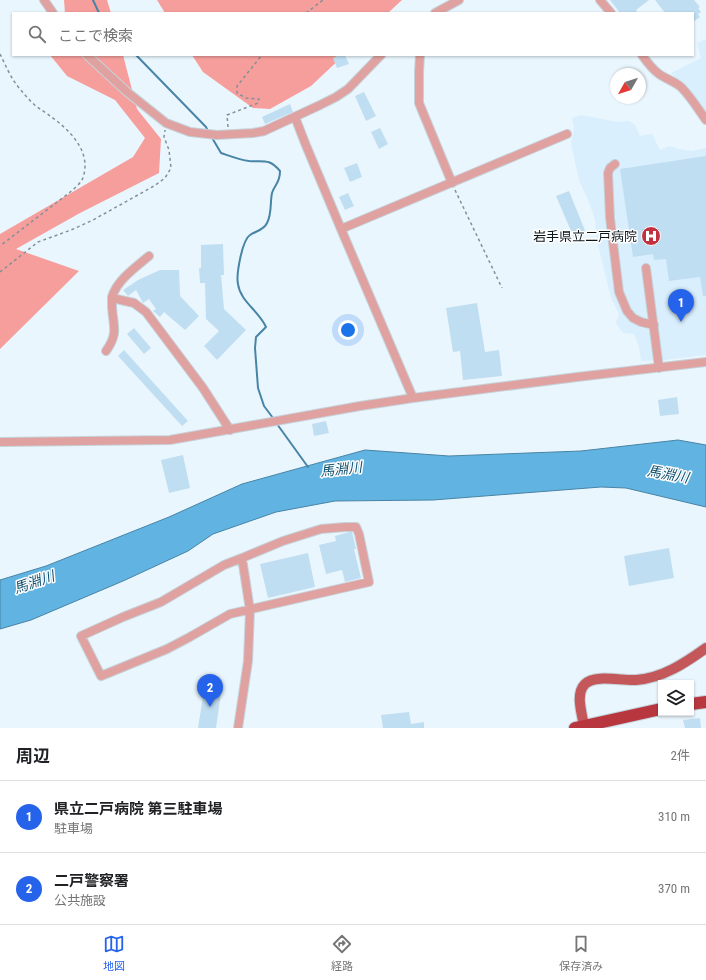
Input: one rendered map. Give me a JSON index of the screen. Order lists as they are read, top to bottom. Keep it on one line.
{"water":["馬淵川"],"places":{"hospital":["岩手県立二戸病院"]},"north":"bottom left","page":{"search":"ここで検索","pins":["1","2"],"heading":["周辺","2件"],"list":[{"mark":"1","name":"県立二戸病院 第三駐車場","note":"駐車場","value":"310 m"},{"mark":"2","name":"二戸警察署","note":"公共施設","value":"370 m"}],"nav":["地図","経路","保存済み"]}}
